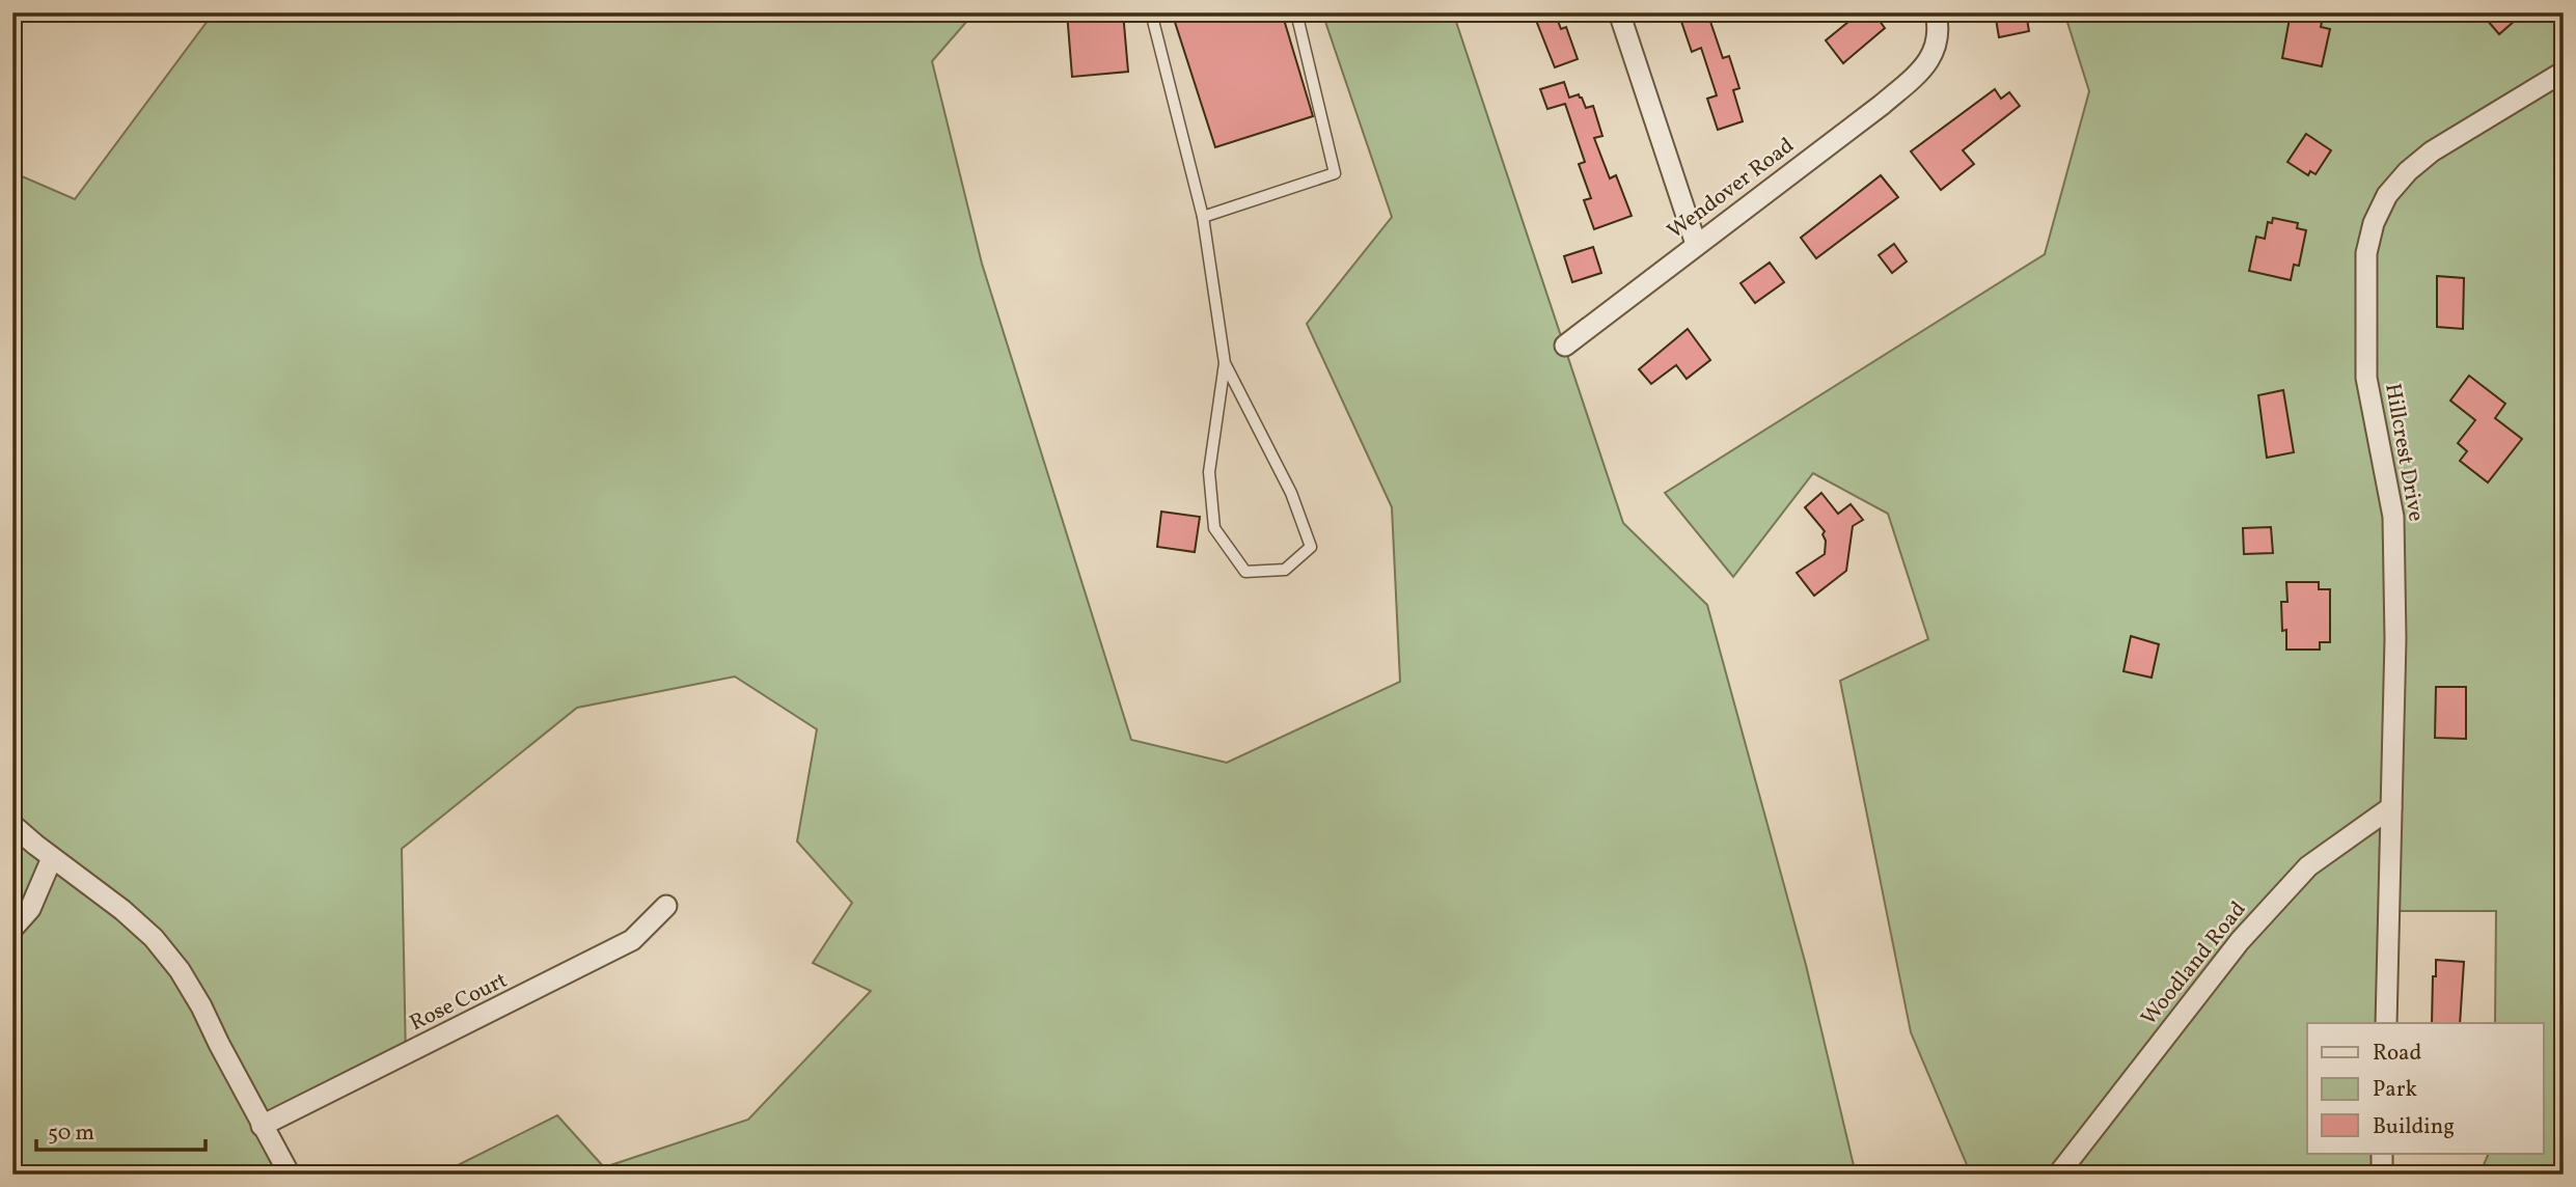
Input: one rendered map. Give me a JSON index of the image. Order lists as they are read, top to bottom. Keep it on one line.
{"streets":{"street":["Wendover Road","Hillcrest Drive","Woodland Road","Rose Court"]},"crossings":[["Hillcrest Drive","Woodland Road"]],"legend":["Road","Park","Building"],"scale_bar":"50 m"}
